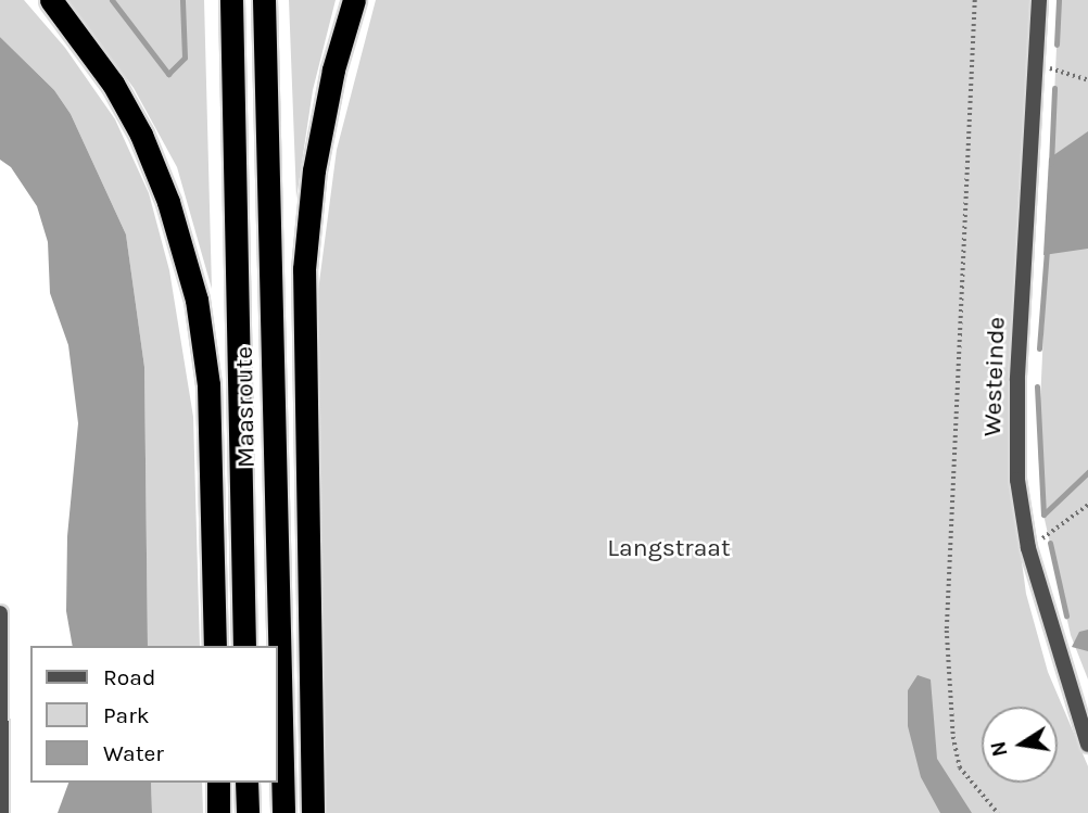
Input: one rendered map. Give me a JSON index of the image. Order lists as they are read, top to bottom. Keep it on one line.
{"streets":{"highway":["Maasroute"],"street":["Westeinde"]},"parks":["Langstraat"],"legend":["Road","Park","Water"],"north":"left"}
